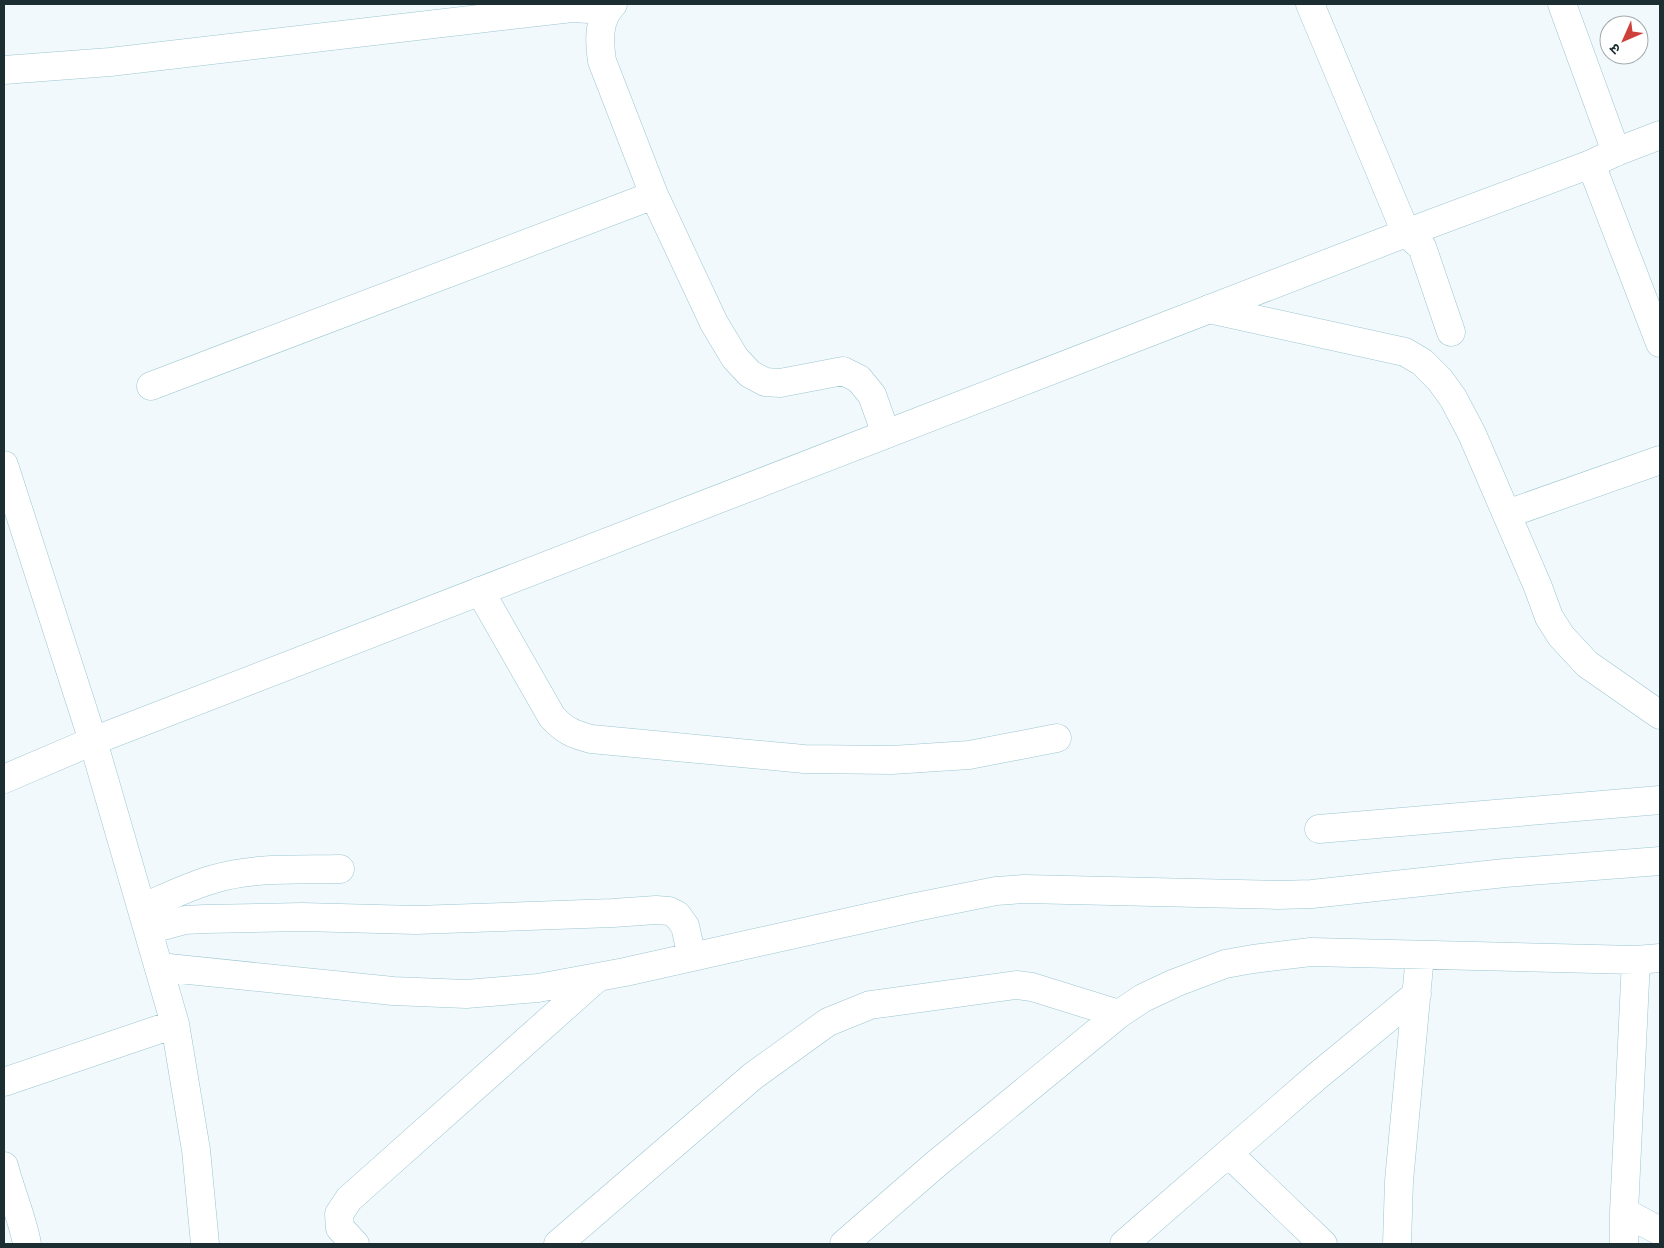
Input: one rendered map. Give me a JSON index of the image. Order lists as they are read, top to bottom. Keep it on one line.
{"north":"bottom left"}
